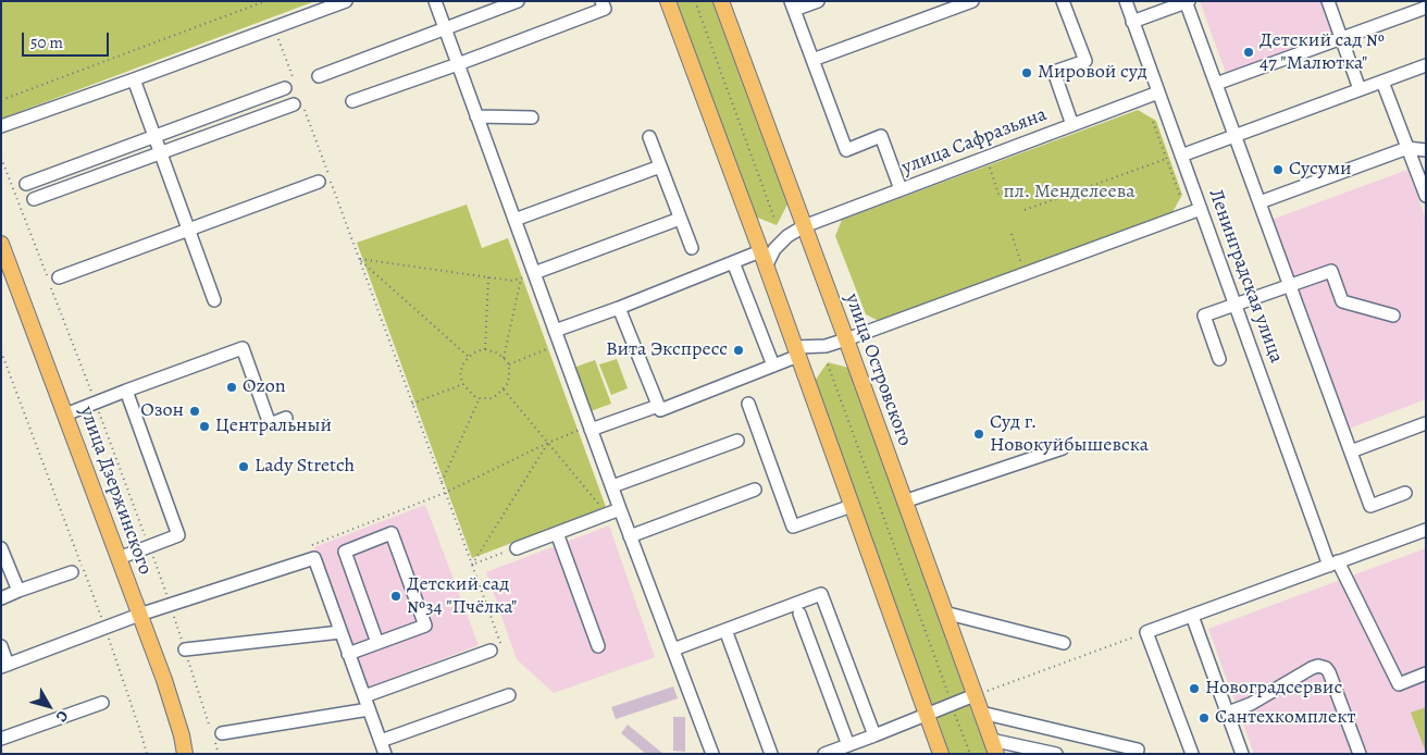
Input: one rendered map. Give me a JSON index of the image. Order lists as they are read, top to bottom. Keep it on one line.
{"streets":{"main road":["улица Островского","улица Дзержинского"],"street":["улица Сафразьяна","Ленинградская улица"]},"crossings":[["улица Сафразьяна","Ленинградская улица"],["улица Сафразьяна","улица Островского"]],"parks":["пл. Менделеева"],"places":["Детский сад № 47 \"Малютка\"","Мировой суд","Сусуми","Вита Экспресс","Ozon","Озон","Центральный","Суд г. Новокуйбышевска","Lady Stretch","Детский сад №34 \"Пчёлка\"","Новоградсервис","Сантехкомплект"],"scale_bar":"50 m","north":"bottom right"}
